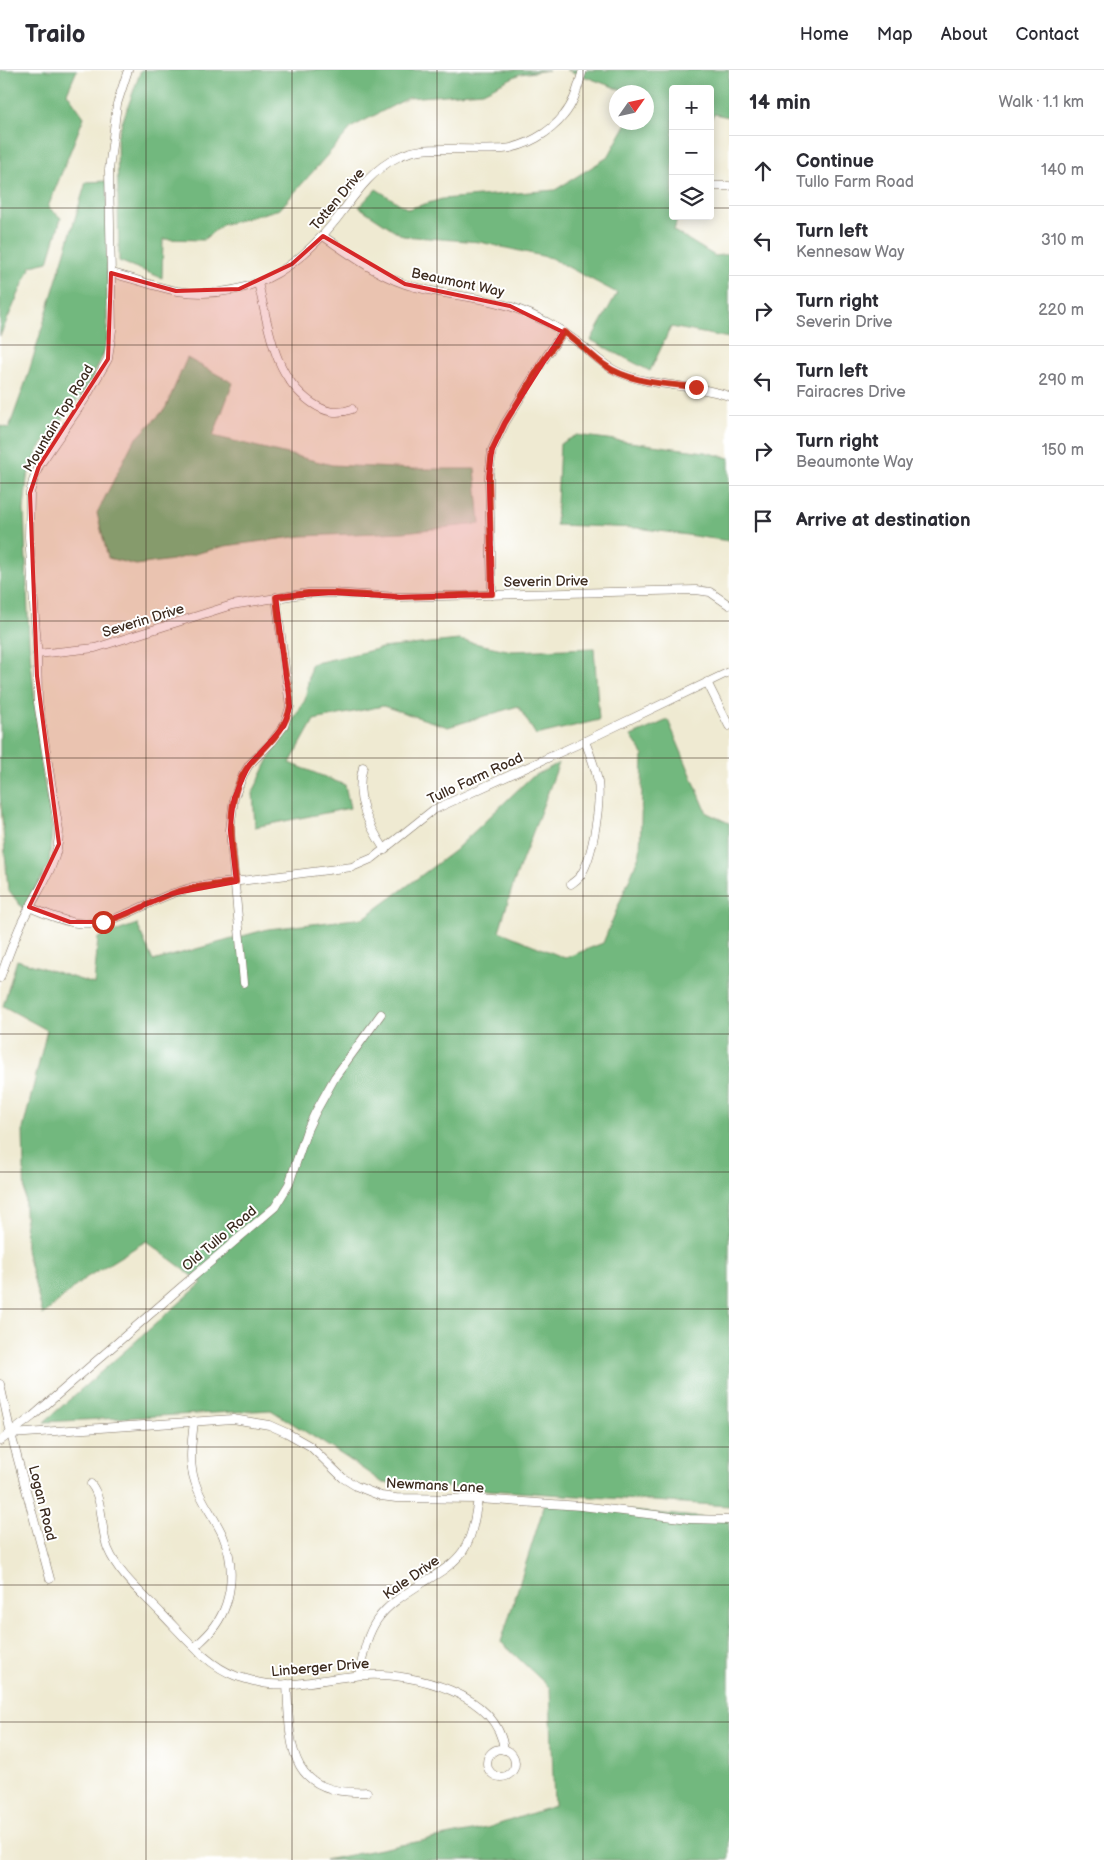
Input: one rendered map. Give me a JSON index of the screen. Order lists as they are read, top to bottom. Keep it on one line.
{"streets":{"street":["Totten Drive","Beaumont Way","Mountain Top Road","Severin Drive","Tullo Farm Road","Old Tullo Road","Newmans Lane","Logan Road","Kale Drive","Linberger Drive"]},"crossings":[["Totten Drive","Beaumont Way"],["Totten Drive","Mountain Top Road"],["Mountain Top Road","Severin Drive"],["Mountain Top Road","Tullo Farm Road"],["Old Tullo Road","Newmans Lane"],["Old Tullo Road","Logan Road"],["Newmans Lane","Logan Road"],["Newmans Lane","Kale Drive"],["Kale Drive","Linberger Drive"]],"north":"top right","page":{"header":"Trailo","nav":["Home","Map","About","Contact"],"heading":["14 min","Walk · 1.1 km"],"map_buttons":["+","−"],"list":[["Continue","Tullo Farm Road","140 m"],["Turn left","Kennesaw Way","310 m"],["Turn right","Severin Drive","220 m"],["Turn left","Fairacres Drive","290 m"],["Turn right","Beaumonte Way","150 m"],"Arrive at destination"]}}
